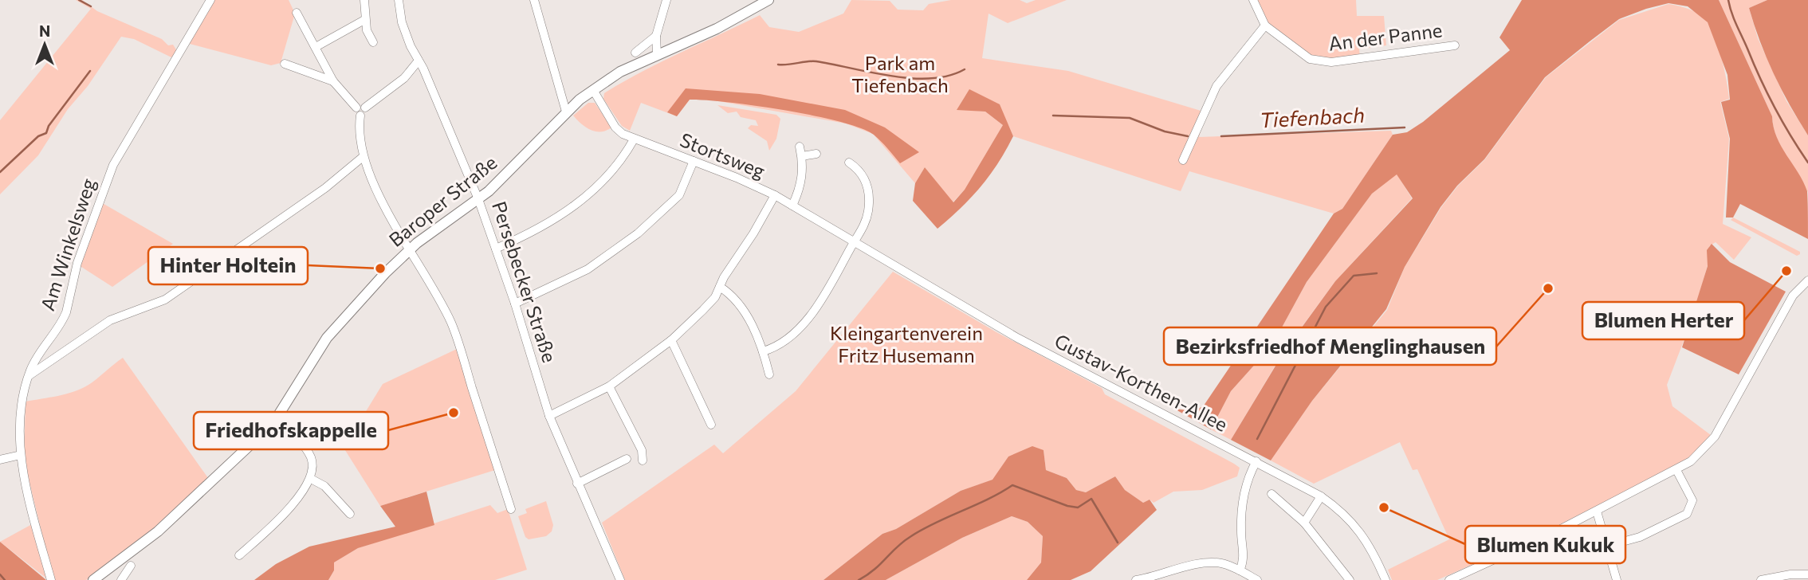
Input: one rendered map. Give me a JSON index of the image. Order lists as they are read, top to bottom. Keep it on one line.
{"streets":{"main road":["Baroper Straße"],"street":["An der Panne","Stortsweg","Am Winkelsweg","Persebecker Straße","Gustav-Korthen-Allee"]},"crossings":[["Stortsweg","Baroper Straße"],["Stortsweg","Gustav-Korthen-Allee"],["Baroper Straße","Persebecker Straße"]],"water":["Tiefenbach"],"parks":["Park am Tiefenbach","Kleingartenverein Fritz Husemann"],"places":["Hinter Holtein","Blumen Herter","Bezirksfriedhof Menglinghausen","Friedhofskappelle","Blumen Kukuk"],"north":"top"}
